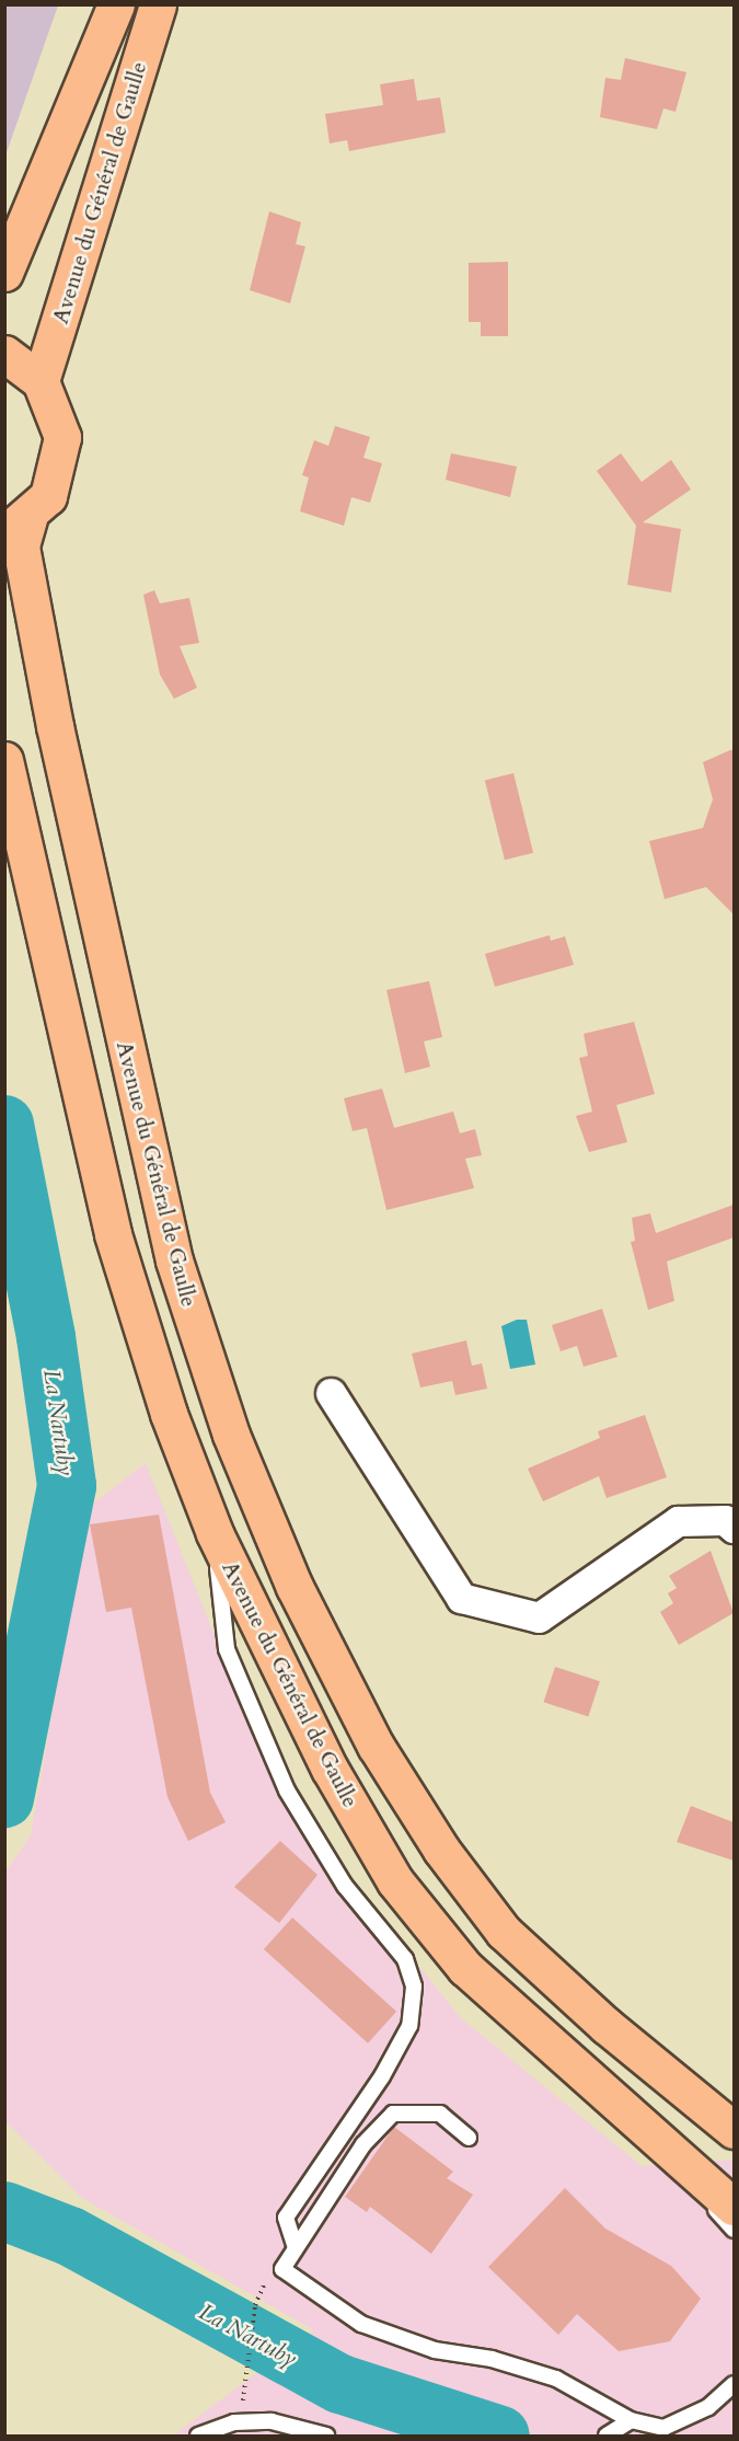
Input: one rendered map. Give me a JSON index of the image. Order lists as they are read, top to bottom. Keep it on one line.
{"streets":{"main road":["Avenue du Général de Gaulle"]},"water":["La Nartuby"]}
